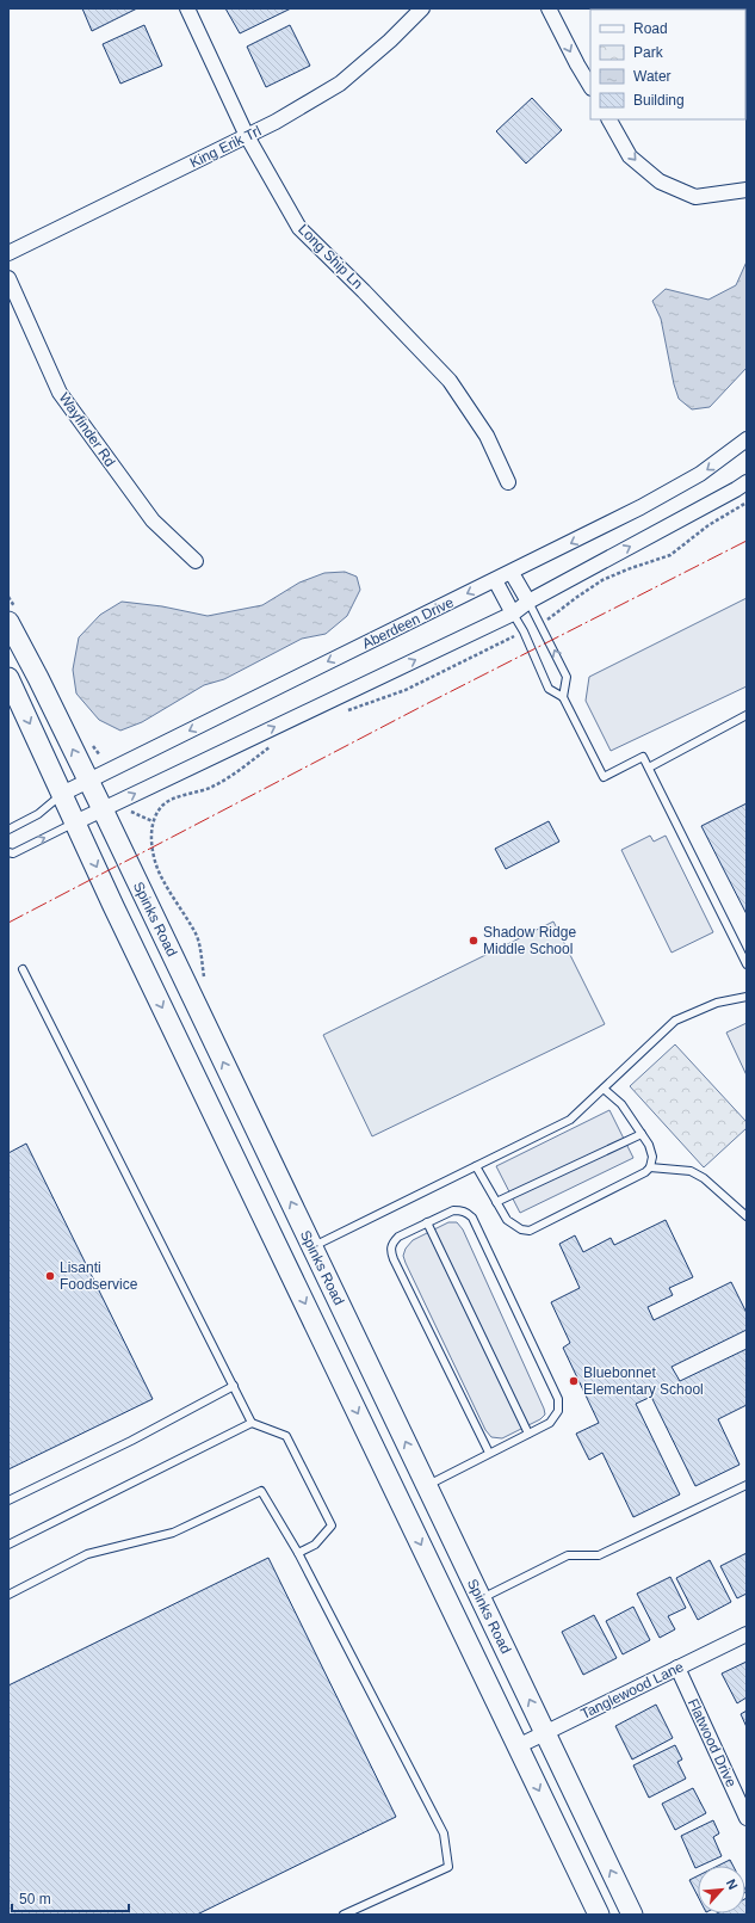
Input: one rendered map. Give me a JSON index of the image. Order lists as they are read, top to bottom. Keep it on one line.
{"streets":{"main road":["Spinks Road"],"street":["King Erik Trl","Long Ship Ln","Wayfinder Rd","Aberdeen Drive","Tanglewood Lane","Flatwood Drive"]},"crossings":[["King Erik Trl","Long Ship Ln"],["Aberdeen Drive","Spinks Road"],["Spinks Road","Tanglewood Lane"],["Tanglewood Lane","Flatwood Drive"]],"places":["Shadow Ridge Middle School","Lisanti Foodservice","Bluebonnet Elementary School"],"legend":["Road","Park","Water","Building"],"scale_bar":"50 m","north":"top right"}
